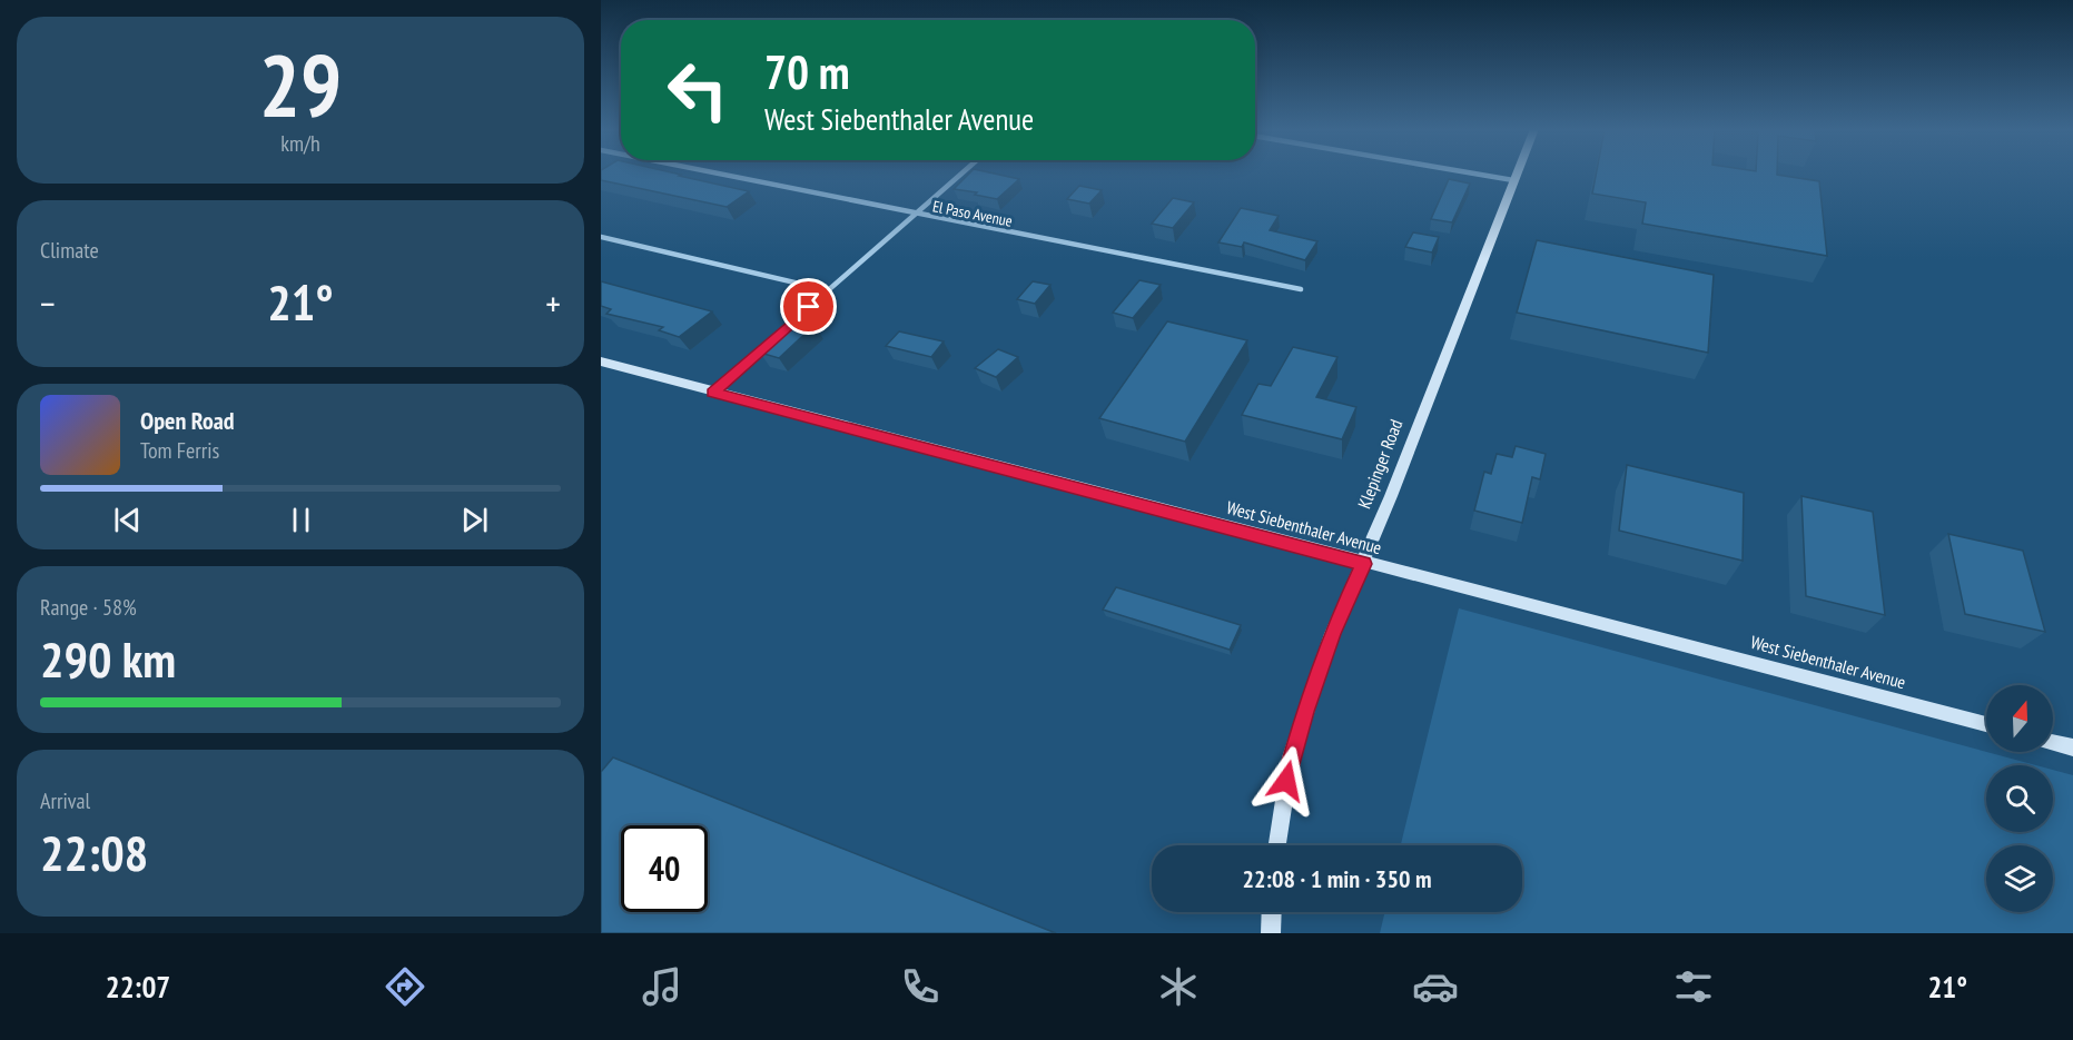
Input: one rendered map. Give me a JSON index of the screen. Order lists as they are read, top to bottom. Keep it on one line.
{"streets":{"main road":["Klepinger Road","West Siebenthaler Avenue"],"street":["El Paso Avenue"]},"crossings":[["Klepinger Road","West Siebenthaler Avenue"]],"north":"top","page":{"tile":[["29","km/h"],"Climate",["Range · 58%","290 km"],["Arrival","22:08"]],"turn":["70 m","West Siebenthaler Avenue"],"heat":["−","21°","+"],"song":["Open Road","Tom Ferris"],"limit":"40","trip":"22:08 · 1 min · 350 m","tabs":["22:07","21°"]}}
